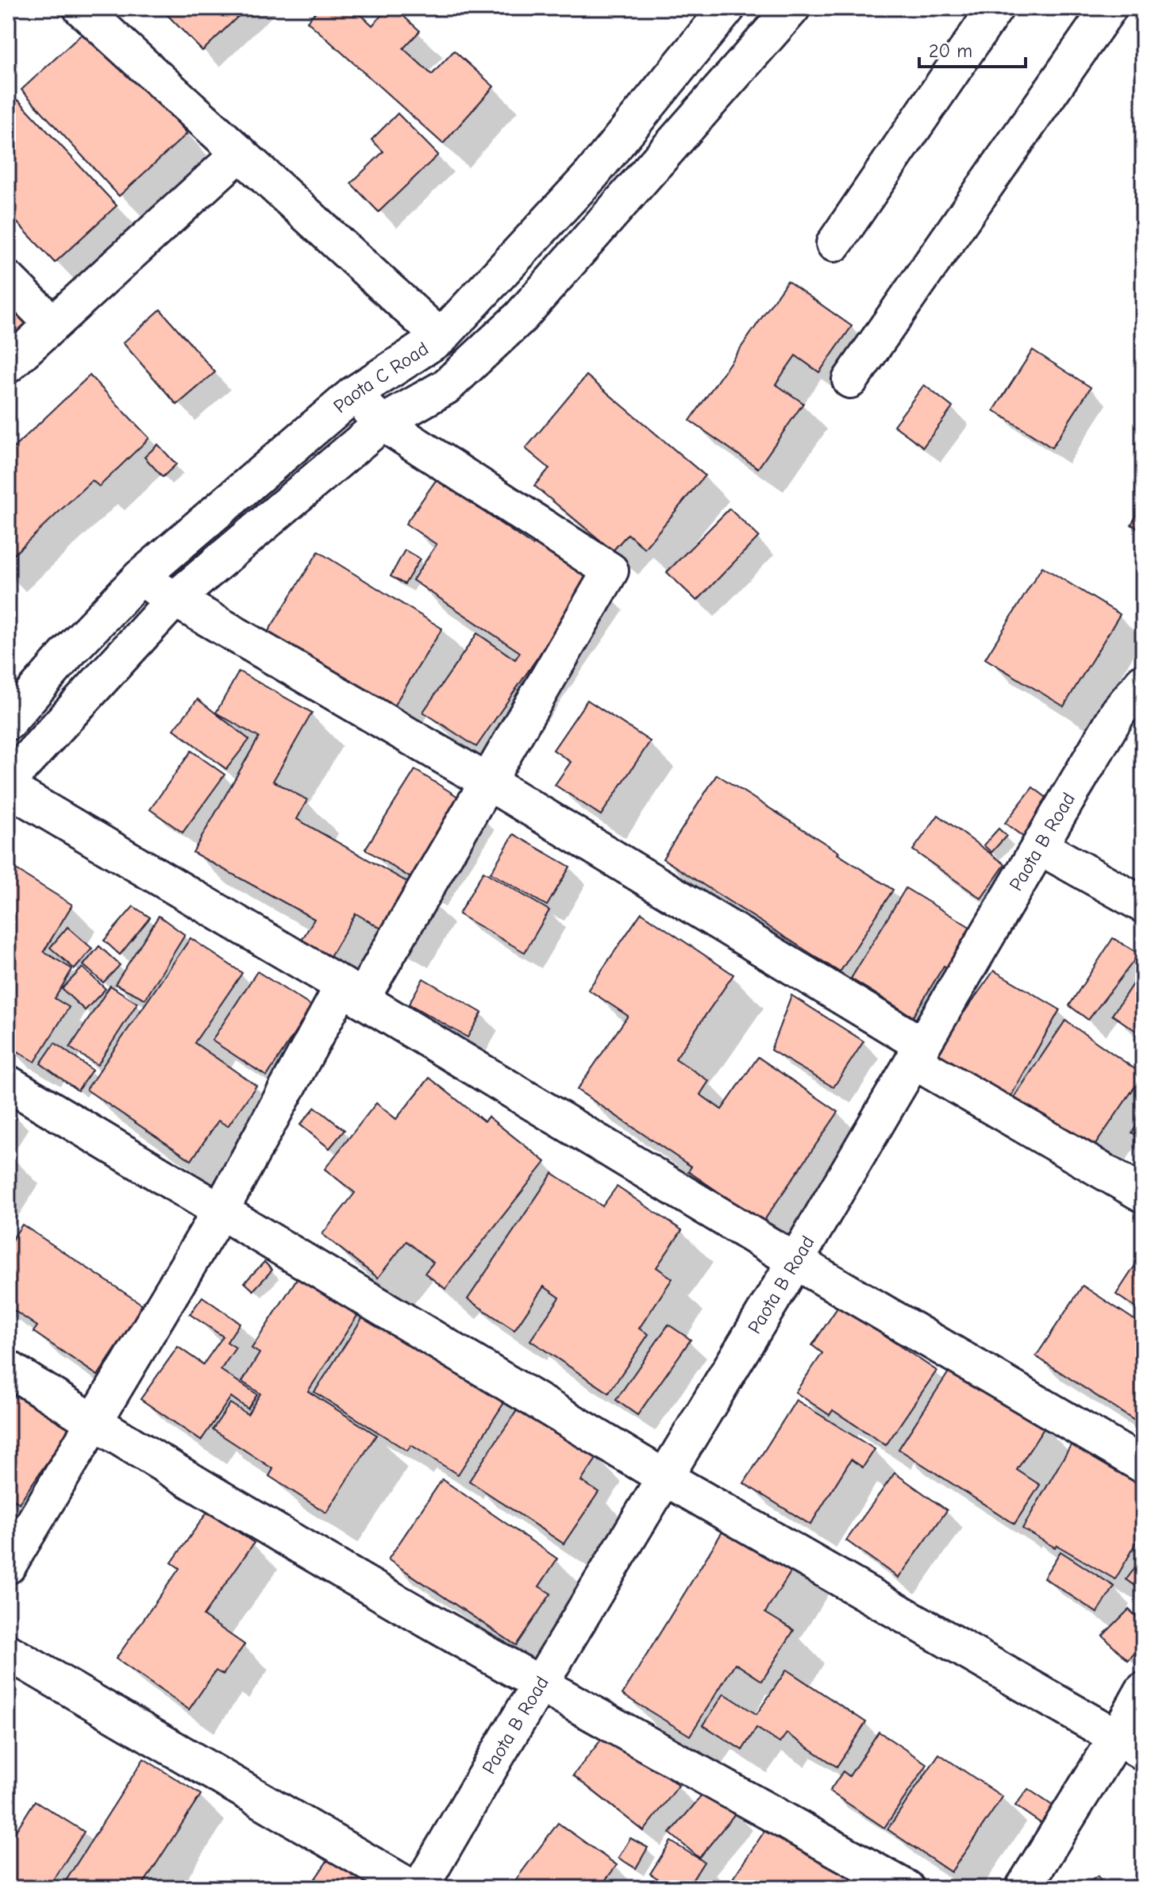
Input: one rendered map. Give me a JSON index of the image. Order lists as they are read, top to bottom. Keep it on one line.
{"streets":{"street":["Paota C Road","Paota B Road"]},"scale_bar":"20 m"}
